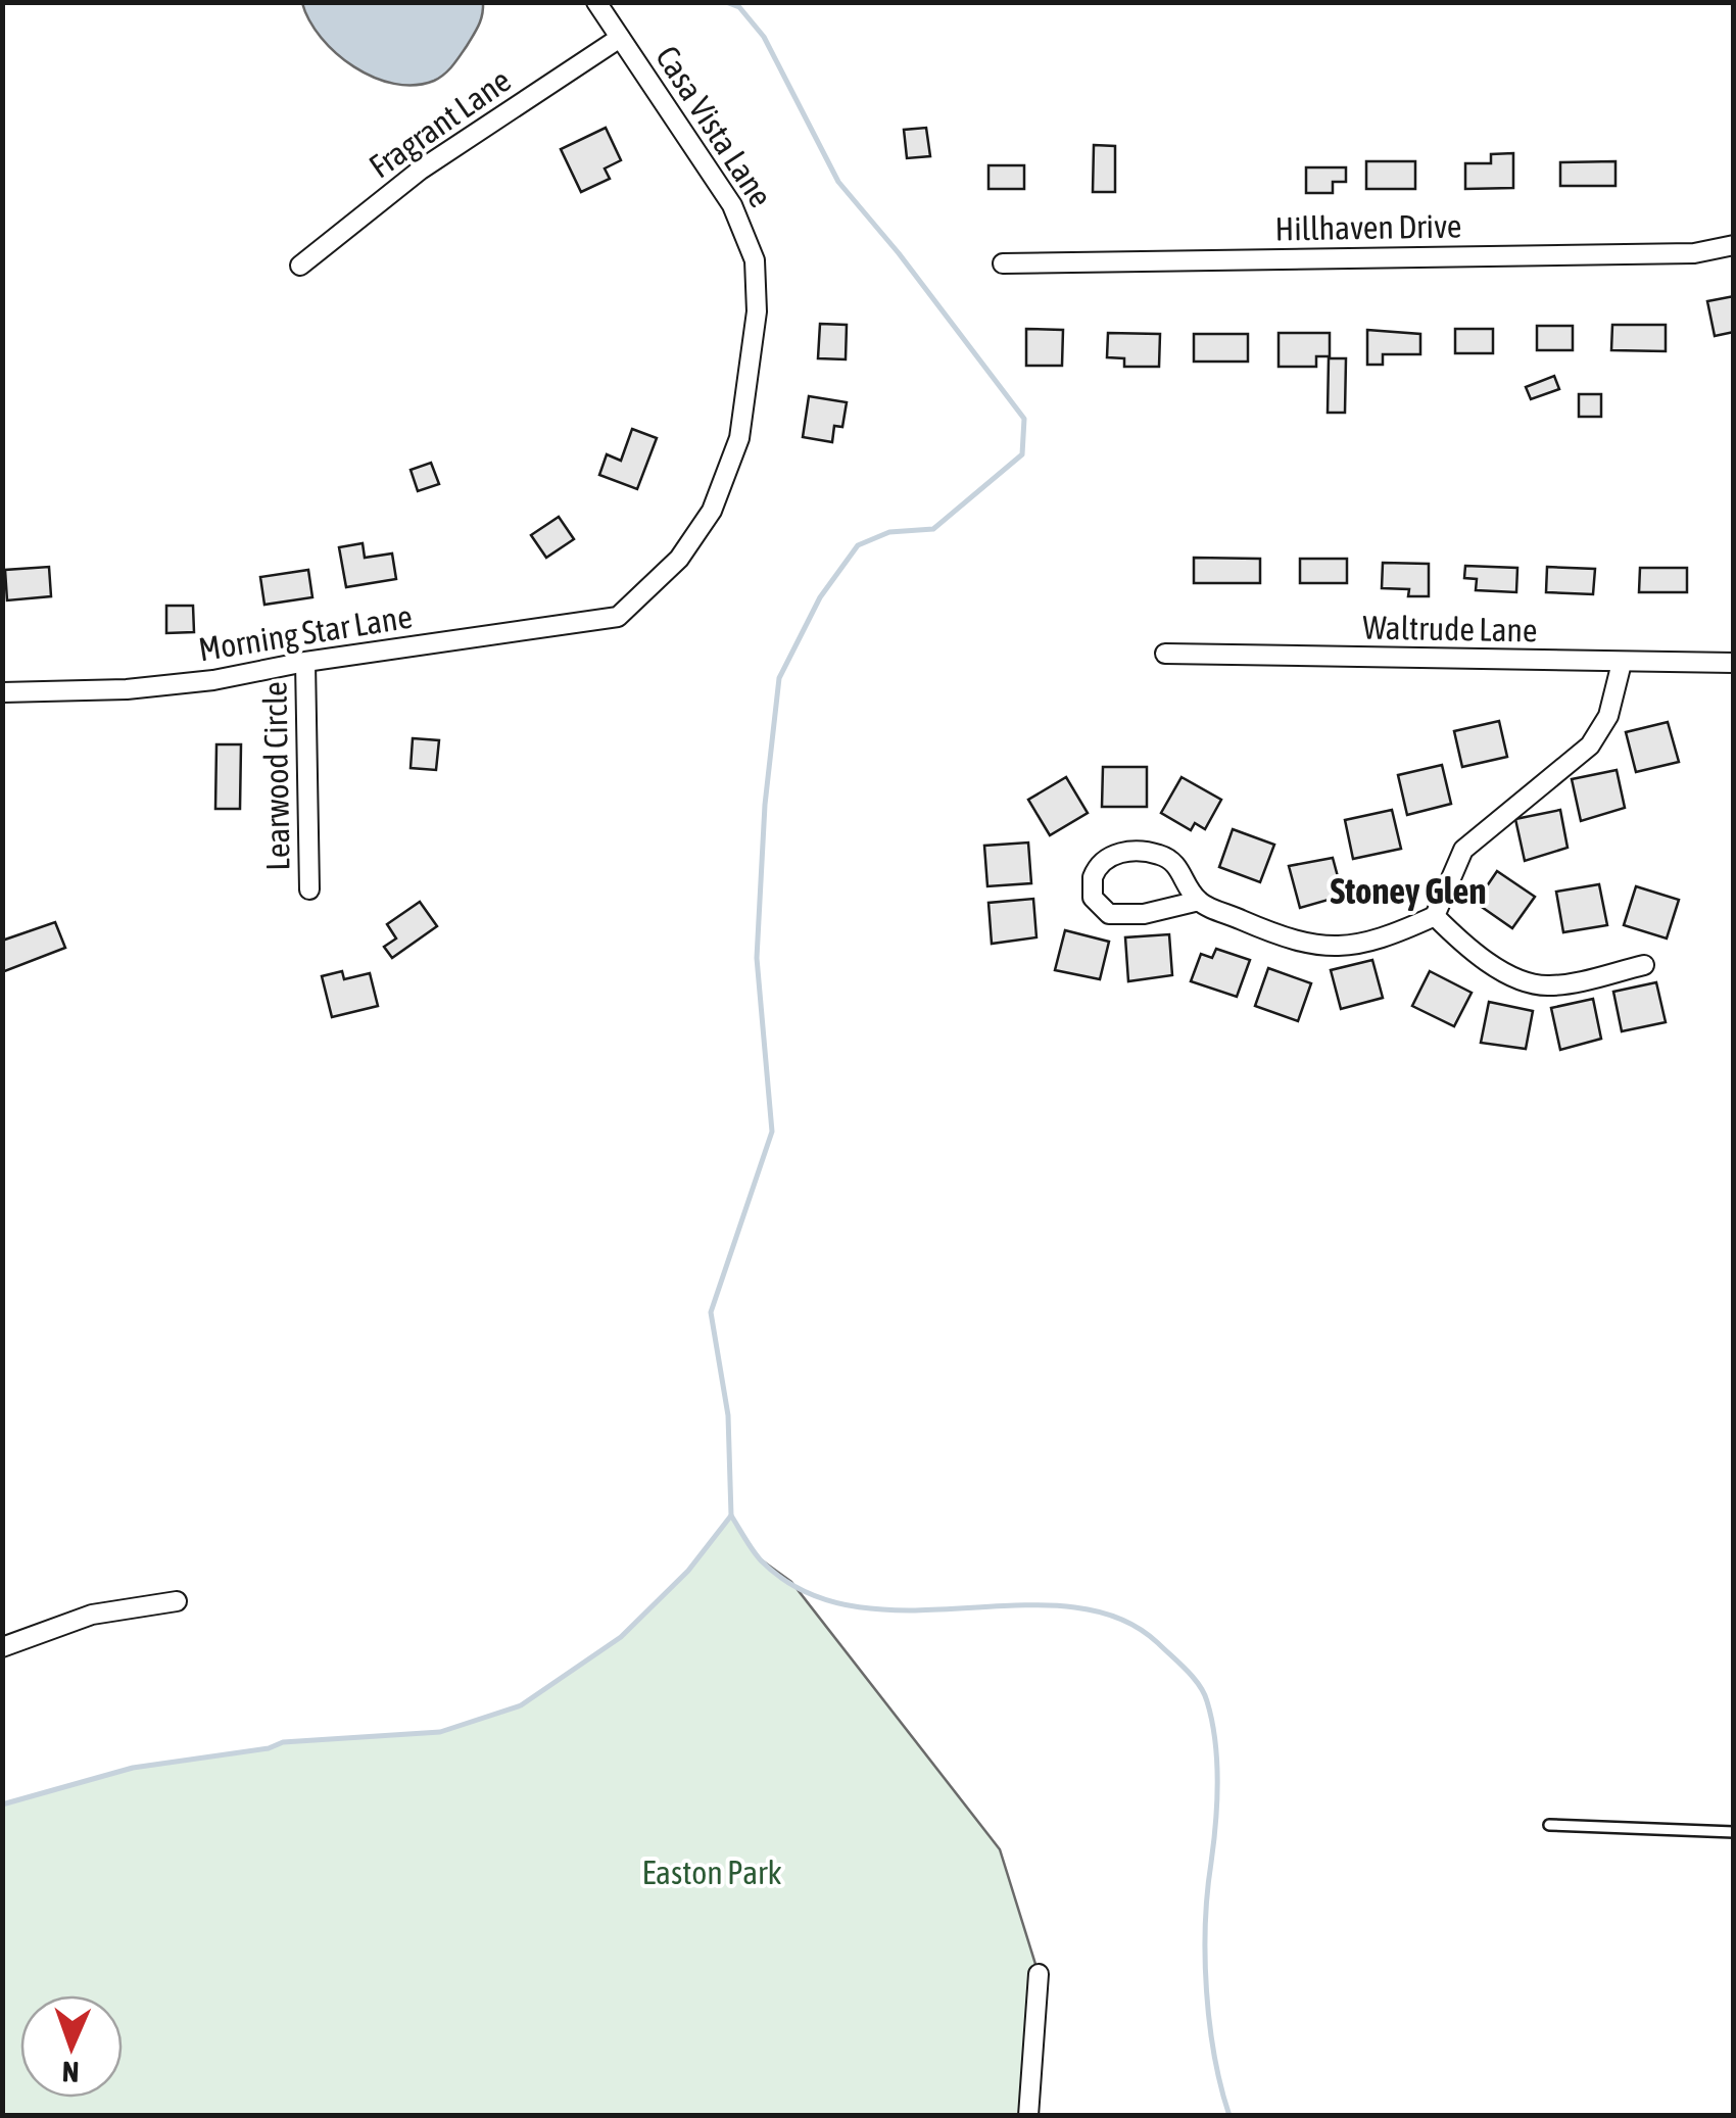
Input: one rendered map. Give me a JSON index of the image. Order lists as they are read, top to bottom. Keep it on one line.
{"streets":{"street":["Fragrant Lane","Casa Vista Lane","Hillhaven Drive","Waltrude Lane","Morning Star Lane","Learwood Circle"]},"crossings":[["Fragrant Lane","Casa Vista Lane"],["Casa Vista Lane","Morning Star Lane"],["Morning Star Lane","Learwood Circle"]],"districts":["Stoney Glen"],"parks":["Easton Park"],"north":"bottom"}
